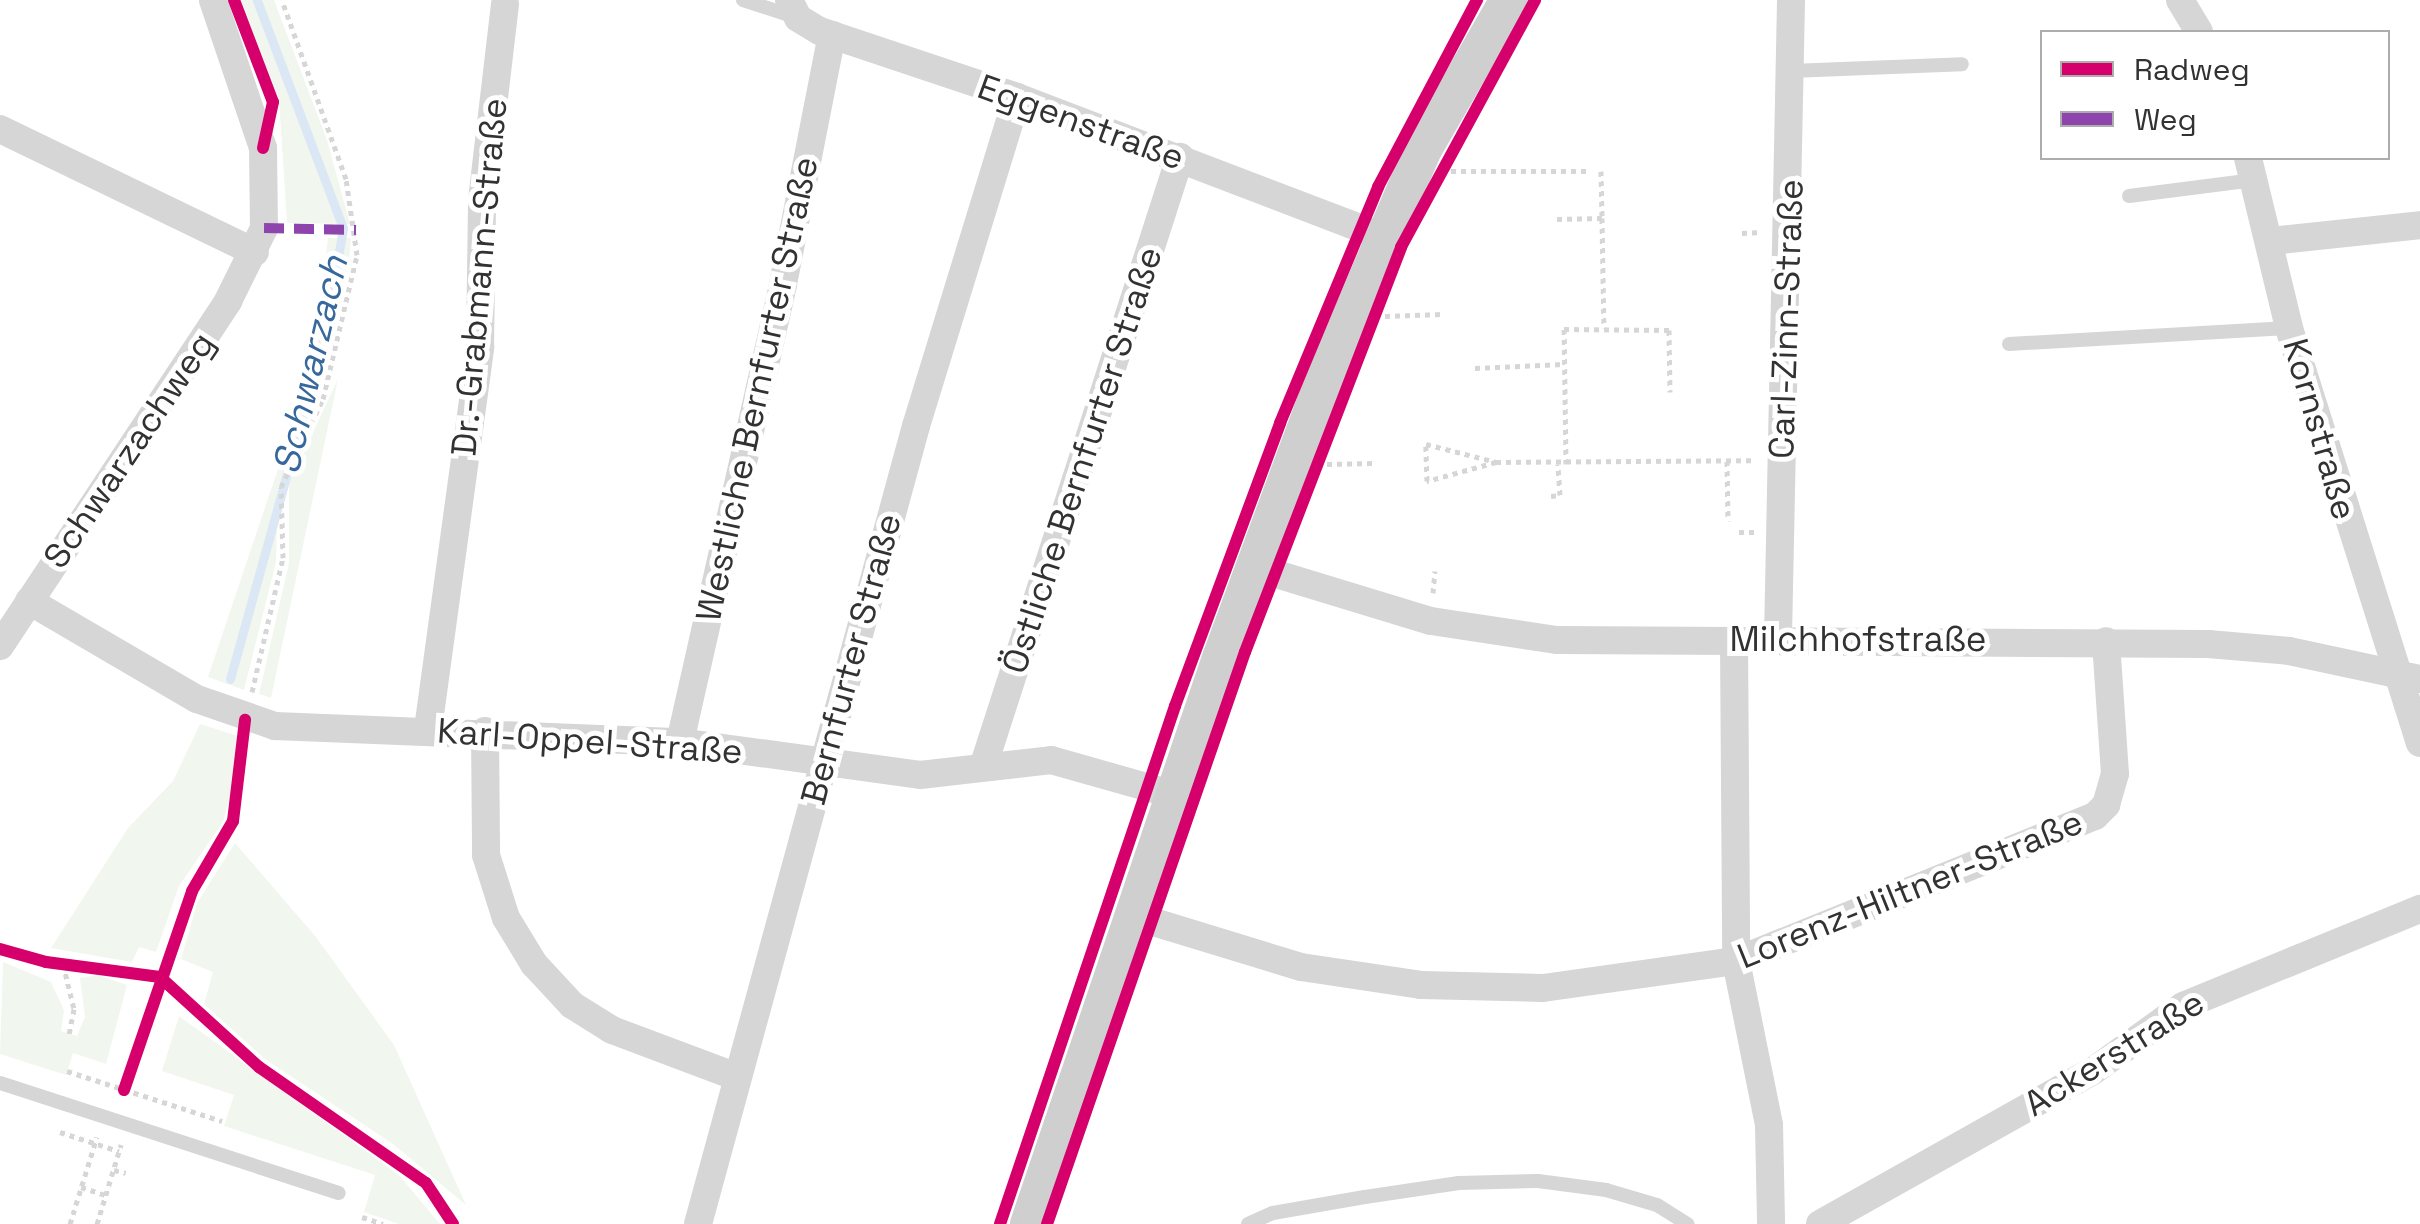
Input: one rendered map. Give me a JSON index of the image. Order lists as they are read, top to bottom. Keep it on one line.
{"streets":{"street":["Eggenstraße","Dr.-Grabmann-Straße","Carl-Zinn-Straße","Westliche Bernfurter Straße","Kornstraße","Schwarzachweg","Östliche Bernfurter Straße","Milchhofstraße","Bernfurter Straße","Karl-Oppel-Straße","Lorenz-Hiltner-Straße","Ackerstraße"]},"crossings":[["Eggenstraße","Westliche Bernfurter Straße"],["Eggenstraße","Östliche Bernfurter Straße"],["Eggenstraße","Bernfurter Straße"],["Dr.-Grabmann-Straße","Karl-Oppel-Straße"],["Carl-Zinn-Straße","Milchhofstraße"],["Westliche Bernfurter Straße","Karl-Oppel-Straße"],["Kornstraße","Milchhofstraße"],["Schwarzachweg","Karl-Oppel-Straße"],["Östliche Bernfurter Straße","Karl-Oppel-Straße"],["Milchhofstraße","Lorenz-Hiltner-Straße"],["Bernfurter Straße","Karl-Oppel-Straße"]],"water":["Schwarzach"],"legend":["Radweg","Weg"]}
